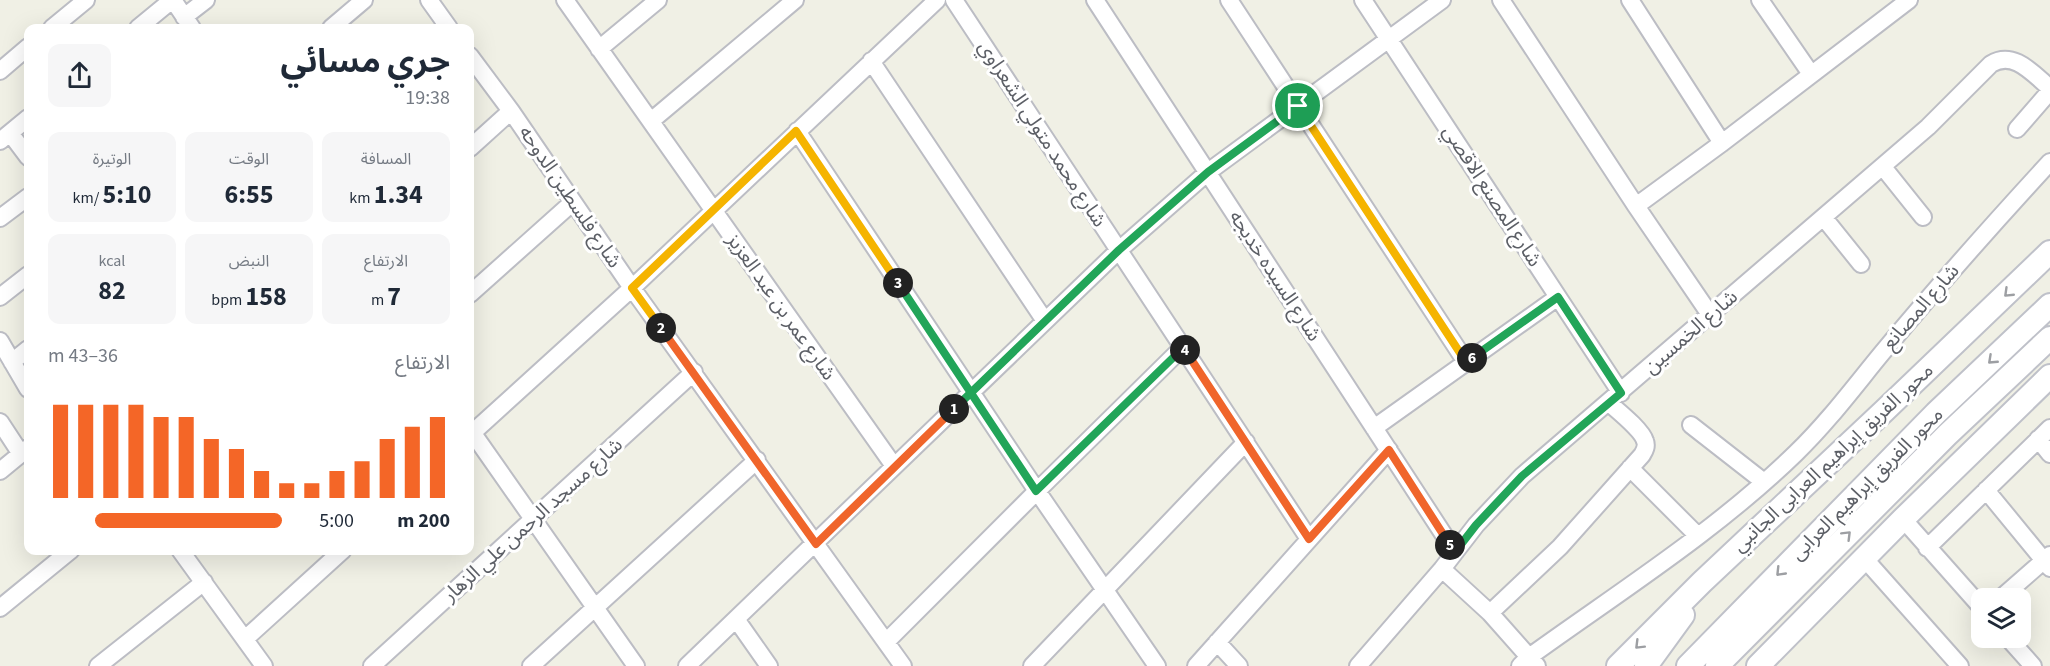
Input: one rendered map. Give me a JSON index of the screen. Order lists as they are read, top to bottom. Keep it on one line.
{"streets":{"main road":["محور الفريق إبراهيم العرابى الجانبي","محور الفريق إبراهيم العرابى"],"street":["شارع محمد متولي الشعراوي","شارع المصنع الاقصي","شارع فلسطين الدوحه","شارع السيده خديجه","شارع عمر بن عبد العزيز","شارع المصانع","شارع الخمسين","شارع مسجد الرحمن علي الزهار"]},"crossings":[["شارع المصنع الاقصي","شارع الخمسين"],["شارع فلسطين الدوحه","شارع مسجد الرحمن علي الزهار"],["شارع السيده خديجه","شارع الخمسين"]],"page":{"heading":["جري مسائي","19:38"],"stats":[["المسافة","1.34 km"],["الوقت","6:55"],["الوتيرة","5:10 /km"],["الارتفاع","7 m"],["النبض","158 bpm"],["kcal","82"]],"pins":["3","2","4","6","1","5"],"chart":["الارتفاع","36–43 m"],"list":[{"name":"200 m","note":"5:00"}]}}
